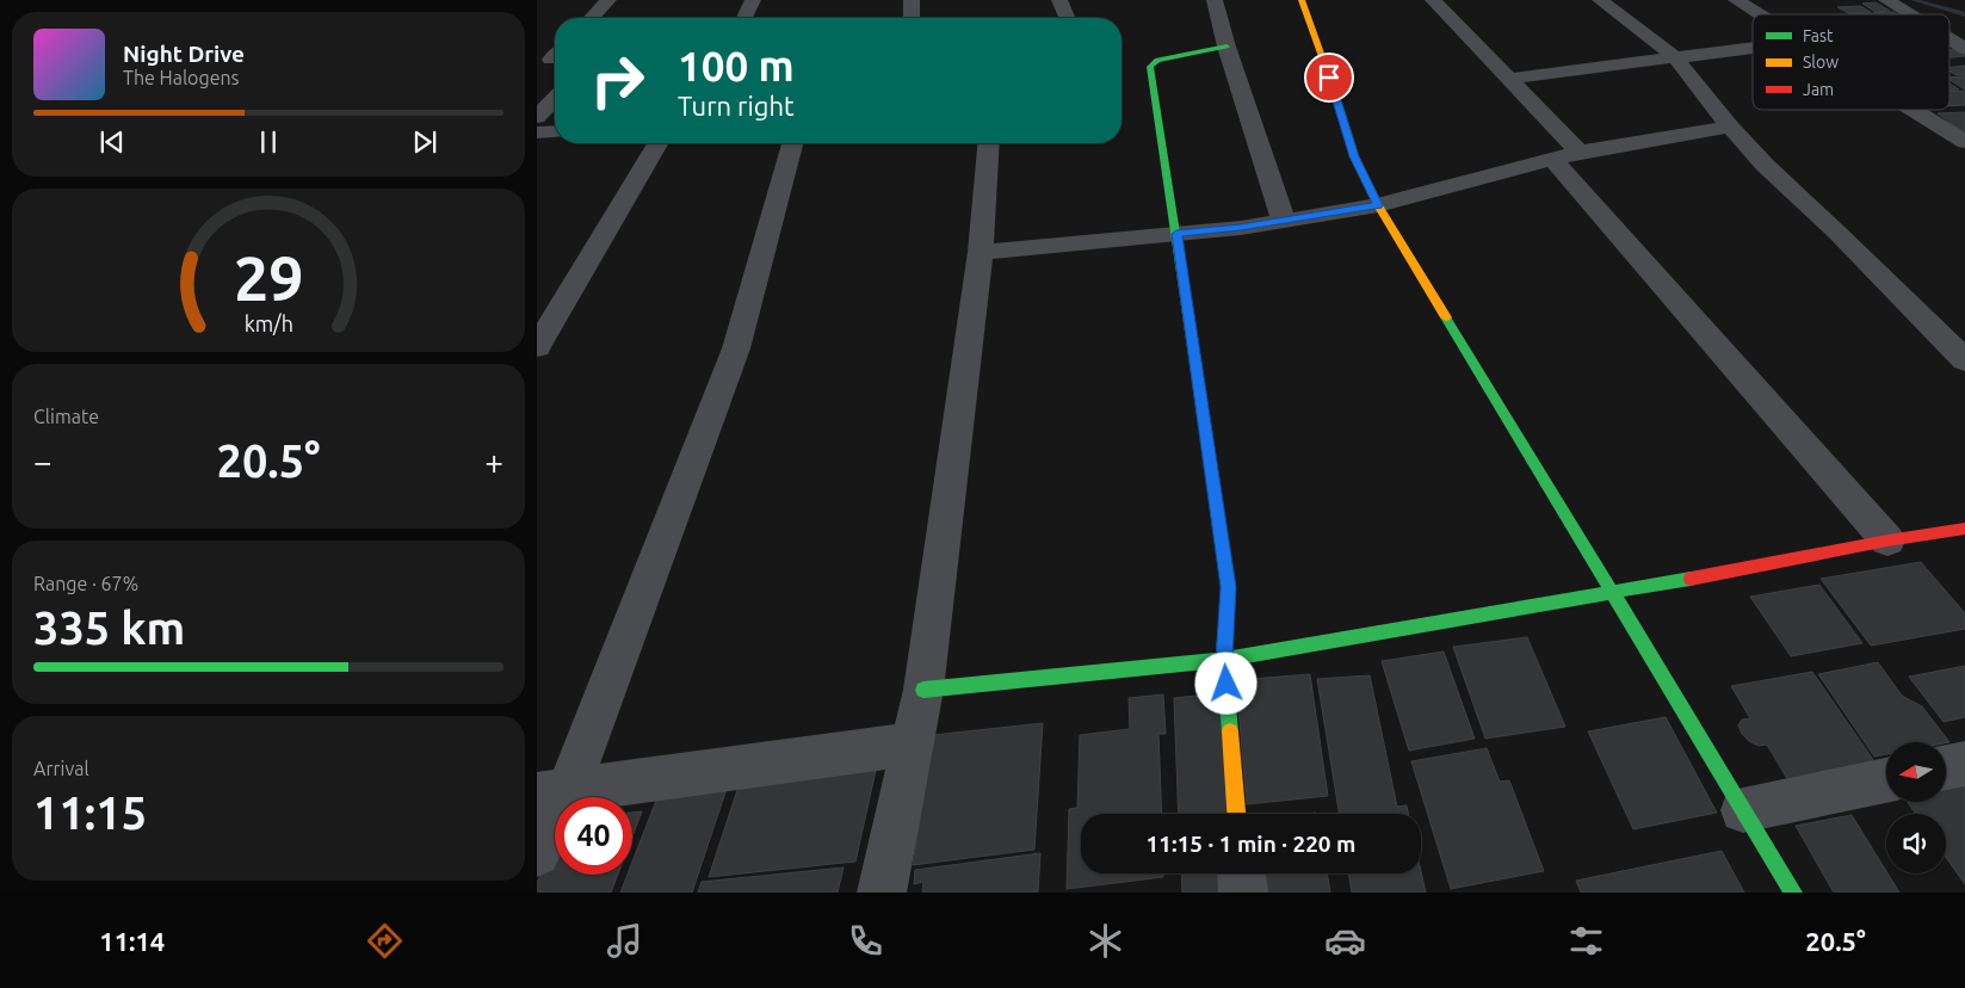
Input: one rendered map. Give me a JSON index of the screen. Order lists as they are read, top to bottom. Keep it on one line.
{"legend":["Fast","Slow","Jam"],"north":"left","page":{"turn":["100 m","Turn right"],"song":["Night Drive","The Halogens"],"tile":["Climate",["Range · 67%","335 km"],["Arrival","11:15"]],"heat":["−","20.5°","+"],"limit":"40","trip":"11:15 · 1 min · 220 m","tabs":["11:14","20.5°"],"gauge":["29","km/h"]}}
